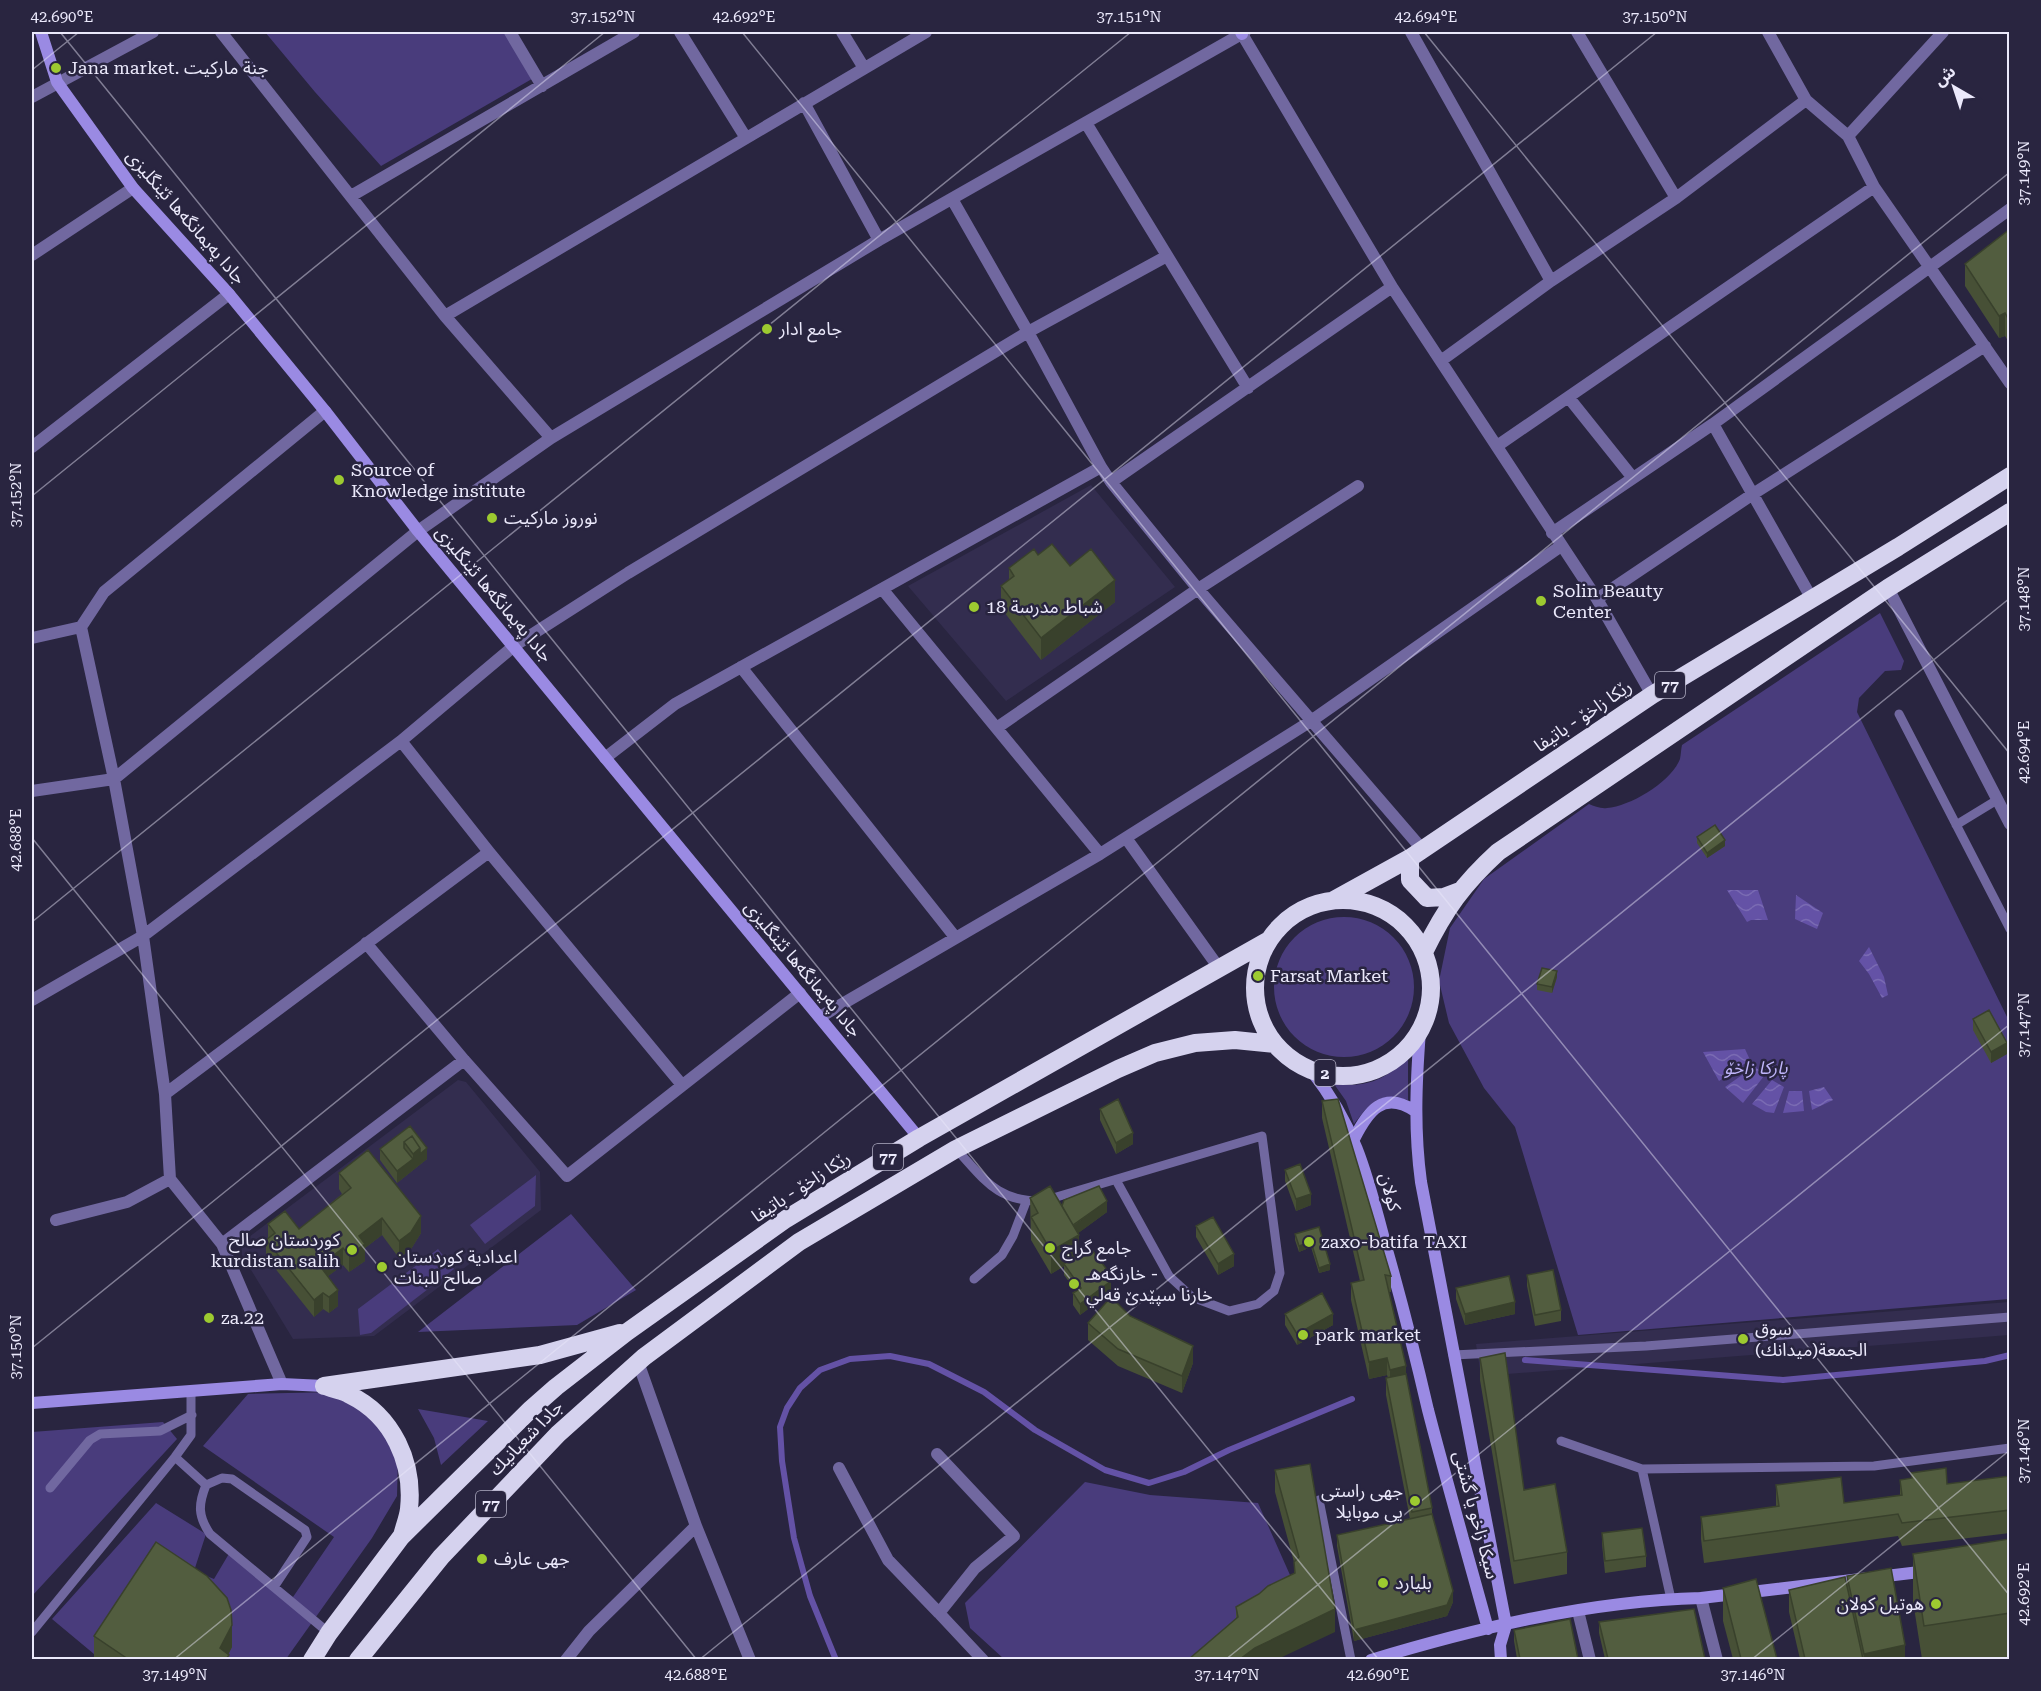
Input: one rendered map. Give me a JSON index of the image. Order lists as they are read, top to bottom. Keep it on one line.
{"streets":{"highway":["77","رێکا زاخۆ - باتیفا","2","جادا شعبانيك"],"main road":["جادا په‌يمانگه‌ها ئێنگليزى","كولان","سیکا زاخو یا گشتى"]},"crossings":[["جادا په‌يمانگه‌ها ئێنگليزى","رێکا زاخۆ - باتیفا"],["77","رێکا زاخۆ - باتیفا"],["77","2"],["77","كولان"],["77","جادا شعبانيك"],["رێکا زاخۆ - باتیفا","2"],["رێکا زاخۆ - باتیفا","كولان"],["2","كولان"],["كولان","سیکا زاخو یا گشتى"]],"parks":["پارکا زاخۆ"],"places":["Jana market. جنة ماركيت","جامع ادار","Source of Knowledge institute","نوروز ماركيت","Solin Beauty Center","18 شباط مدرسة","Farsat Market","zaxo-batifa TAXI","جامع گراج","كوردستان صالح kurdistan salih","اعدادية كوردستان صالح للبنات","خارنگه‌هـ - خارنا سپێدێ قه‌لي","za.22","park market","سوق الجمعة(ميدانك)","جهى راستى يى موبايلا","جهى عارف","بليارد","هوتيل كولان"],"north":"top left","coordinates":["42.690°E","37.152°N","42.692°E","37.151°N","42.694°E","37.150°N","37.149°N","37.148°N","42.688°E","37.147°N","37.146°N"]}
